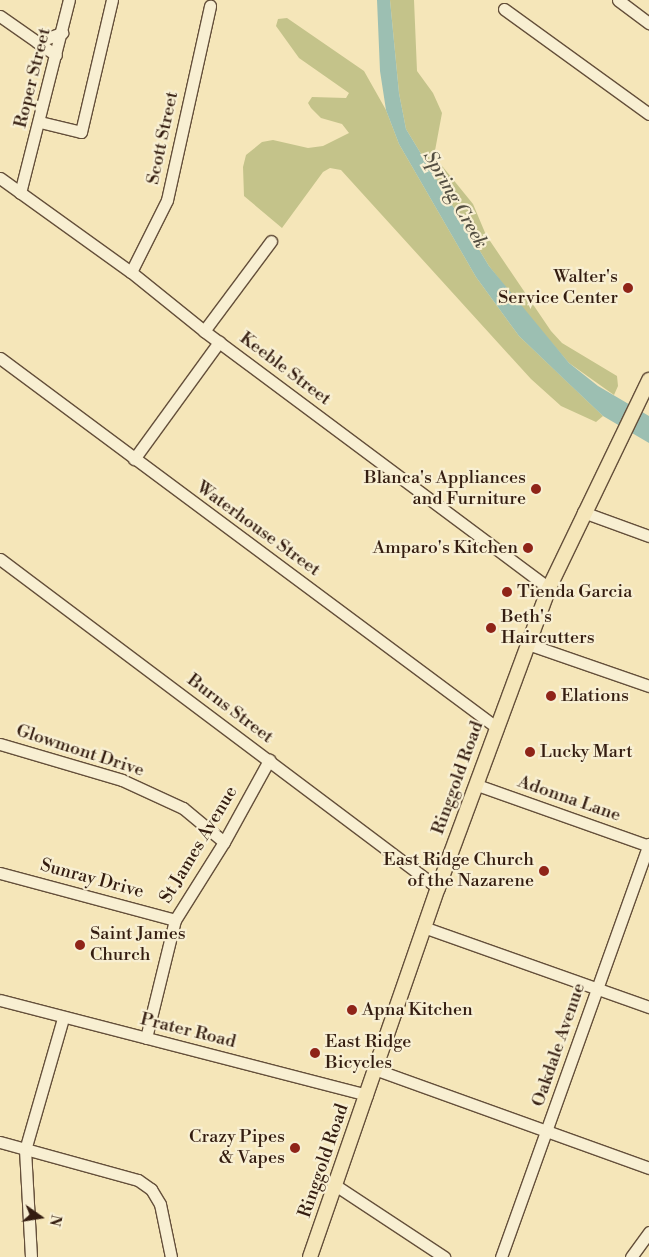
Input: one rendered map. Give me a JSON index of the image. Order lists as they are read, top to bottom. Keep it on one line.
{"streets":{"main road":["Ringgold Road"],"street":["Roper Street","Scott Street","Keeble Street","Waterhouse Street","Burns Street","Glowmont Drive","Adonna Lane","St James Avenue","Sunray Drive","Prater Road","Oakdale Avenue"]},"crossings":[["Roper Street","Keeble Street"],["Scott Street","Keeble Street"],["Keeble Street","Ringgold Road"],["Waterhouse Street","Ringgold Road"],["Burns Street","Ringgold Road"],["Burns Street","St James Avenue"],["Glowmont Drive","St James Avenue"],["Ringgold Road","Adonna Lane"],["Ringgold Road","Prater Road"],["Adonna Lane","Oakdale Avenue"],["St James Avenue","Sunray Drive"],["St James Avenue","Prater Road"]],"water":["Spring Creek"],"places":["Walter's Service Center","Blanca's Appliances and Furniture","Amparo's Kitchen","Tienda Garcia","Beth's Haircutters","Elations","Lucky Mart","East Ridge Church of the Nazarene","Saint James Church","Apna Kitchen","East Ridge Bicycles","Crazy Pipes & Vapes"],"north":"right"}
